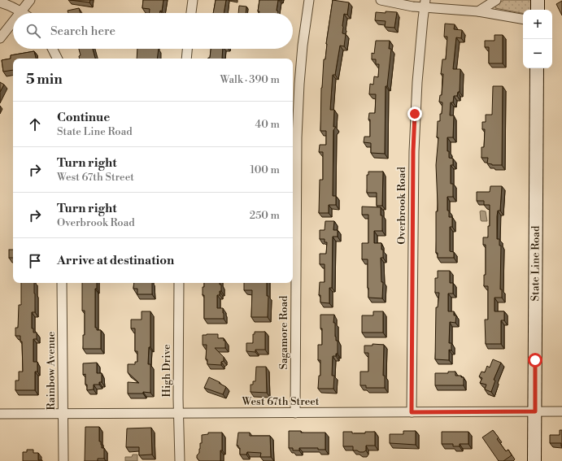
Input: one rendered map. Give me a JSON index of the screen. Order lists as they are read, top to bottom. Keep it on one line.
{"streets":{"main road":["State Line Road"],"street":["Overbrook Road","Sagamore Road","Rainbow Avenue","High Drive","West 67th Street"]},"crossings":[["Overbrook Road","West 67th Street"],["State Line Road","West 67th Street"],["Sagamore Road","West 67th Street"],["Rainbow Avenue","West 67th Street"],["High Drive","West 67th Street"]],"page":{"map_buttons":["+","−"],"search":"Search here","heading":["5 min","Walk · 390 m"],"list":[["Continue","State Line Road","40 m"],["Turn right","West 67th Street","100 m"],["Turn right","Overbrook Road","250 m"],"Arrive at destination"]}}
